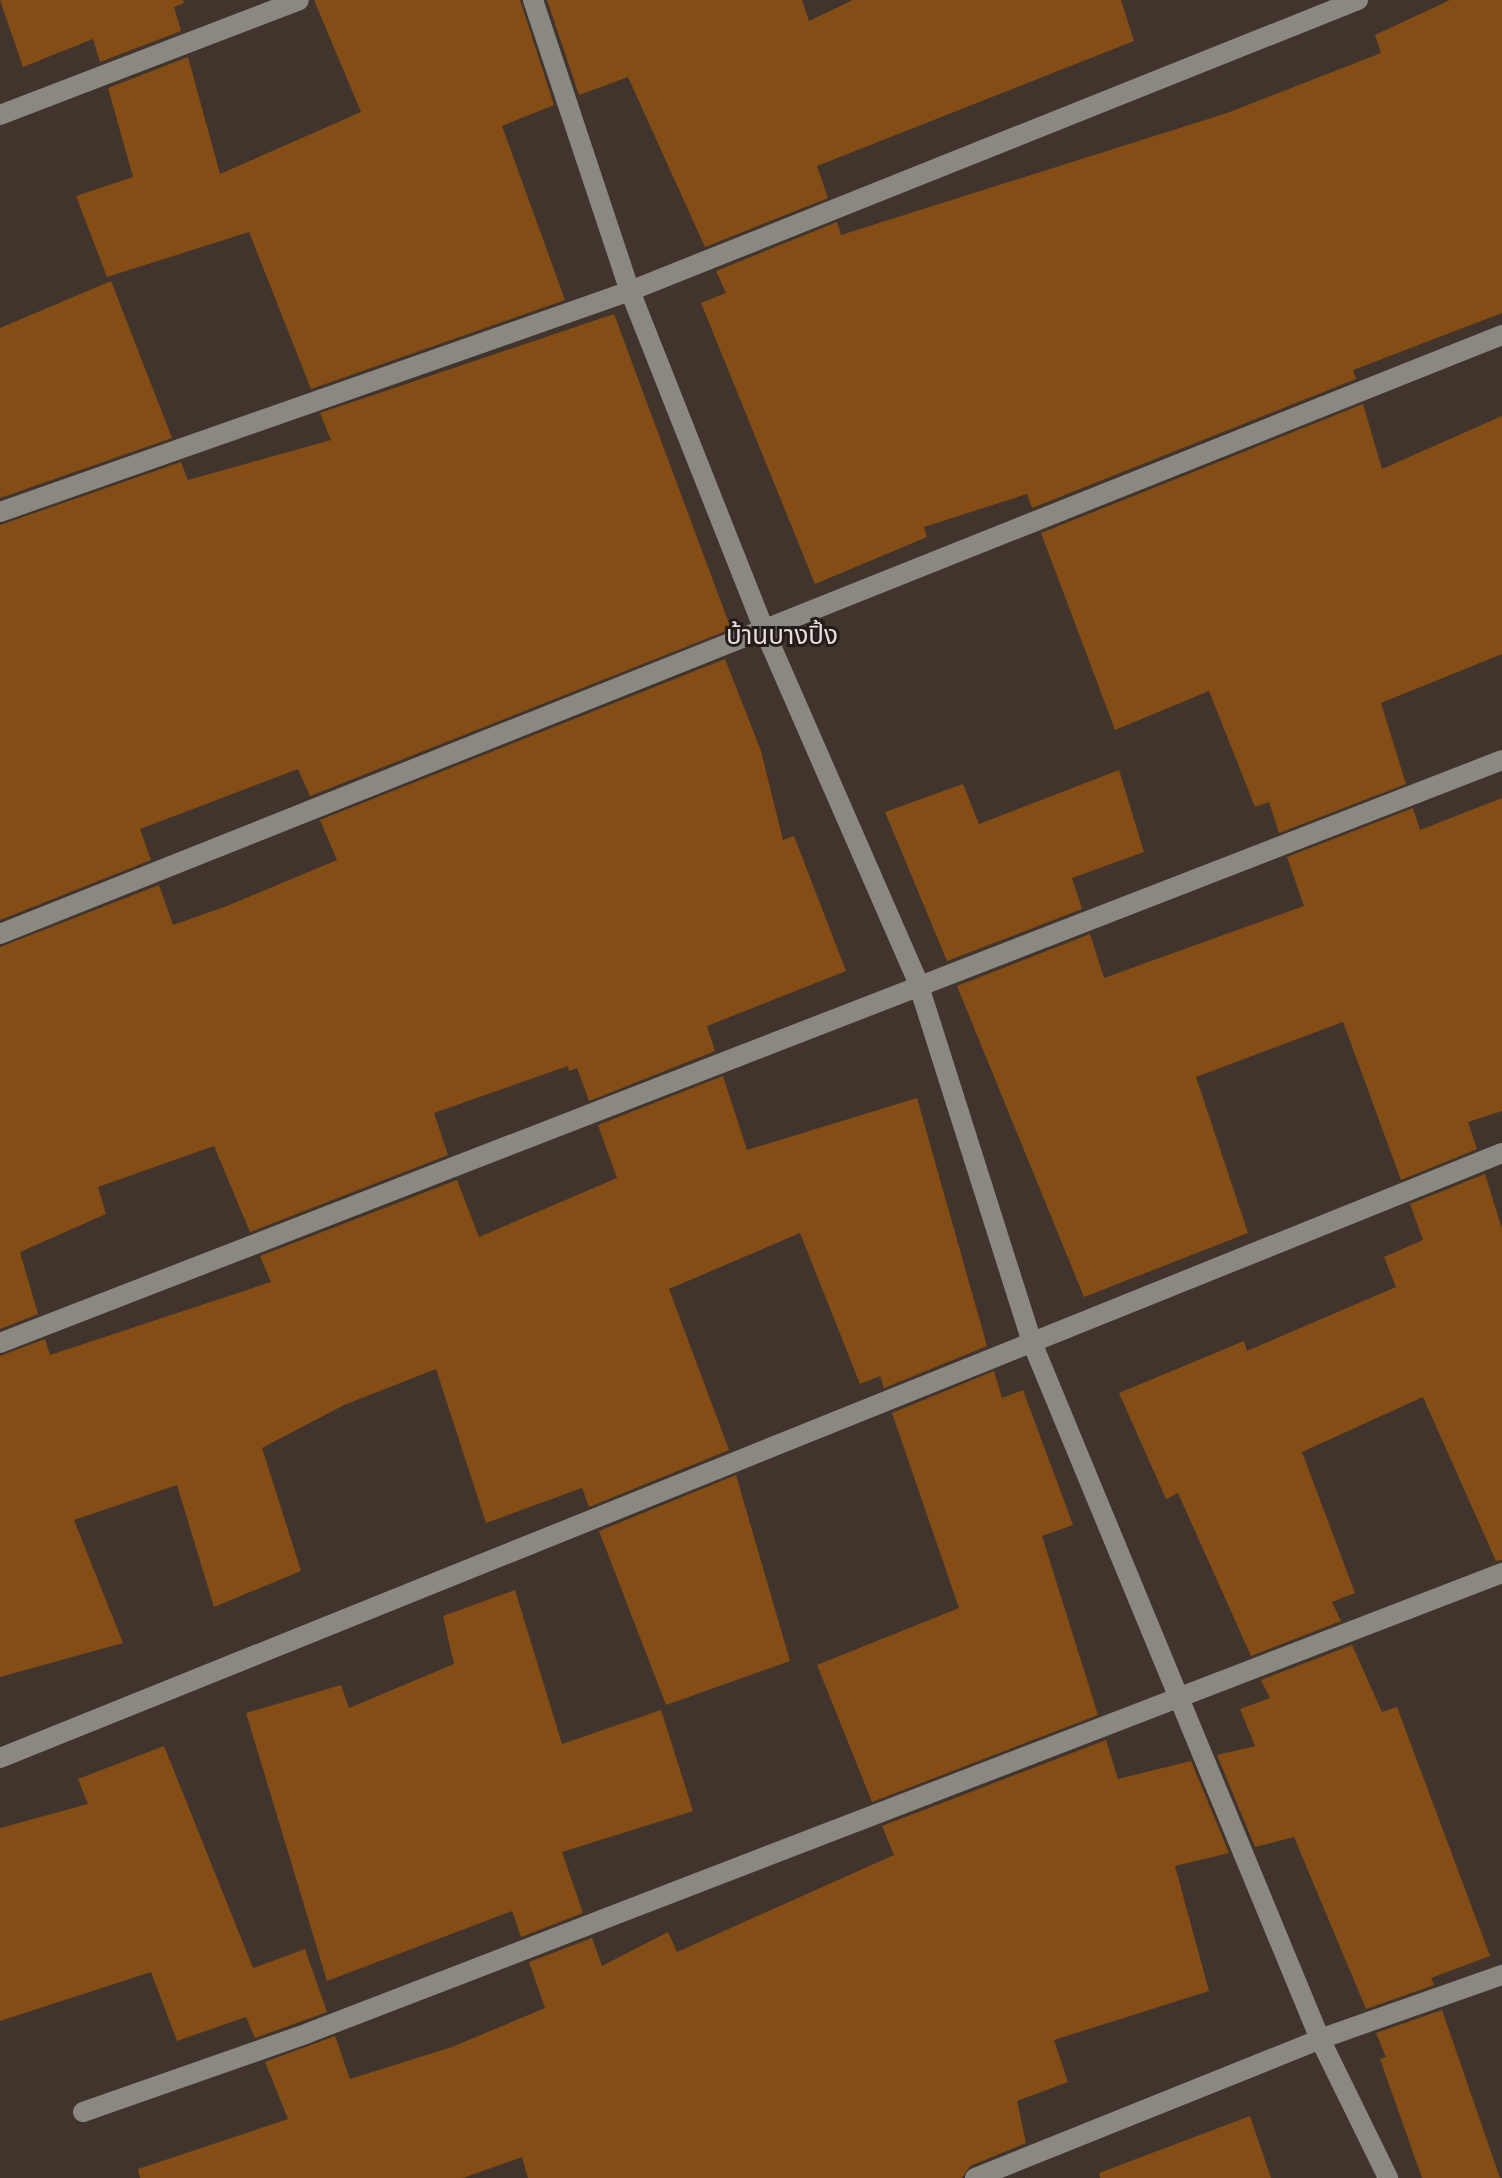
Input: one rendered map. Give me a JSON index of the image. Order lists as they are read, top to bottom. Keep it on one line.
{"districts":["บ้านบางปิ้ง"]}
